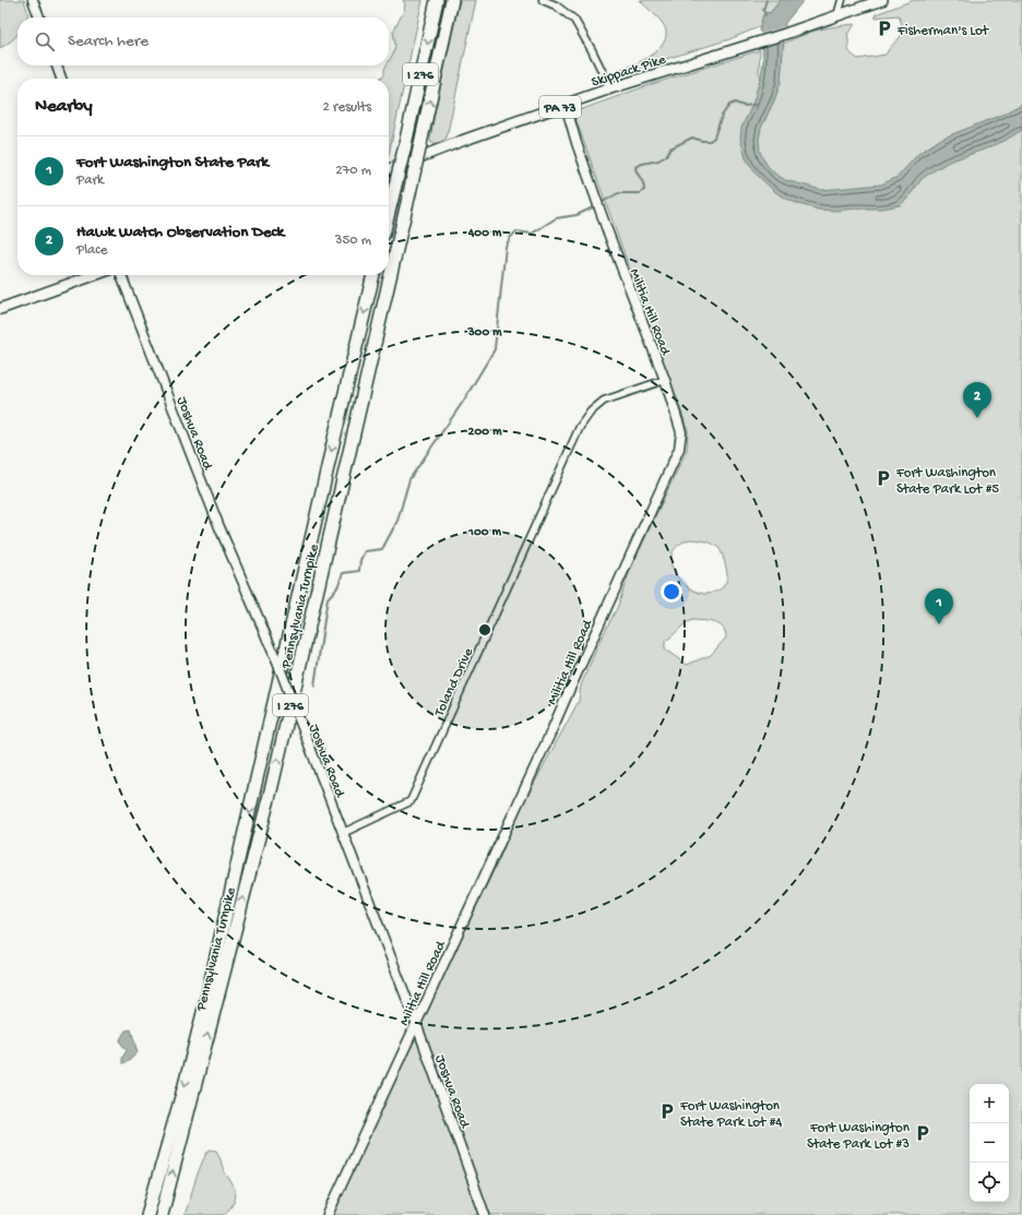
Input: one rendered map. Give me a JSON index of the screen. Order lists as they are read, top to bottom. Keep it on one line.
{"streets":{"highway":["I 276","Pennsylvania Turnpike"],"main road":["Skippack Pike","PA 73"],"street":["Militia Hill Road","Joshua Road","Toland Drive"]},"crossings":[["Skippack Pike","Militia Hill Road"],["Militia Hill Road","Joshua Road"],["Militia Hill Road","Toland Drive"],["Joshua Road","Toland Drive"]],"places":{"parking":["Fisherman's Lot","Fort Washington State Park Lot #5","Fort Washington State Park Lot #4","Fort Washington State Park Lot #3"]},"page":{"search":"Search here","heading":["Nearby","2 results"],"list":[{"mark":"1","name":"Fort Washington State Park","note":"Park","value":"270 m"},{"mark":"2","name":"Hawk Watch Observation Deck","note":"Place","value":"350 m"}],"pins":["2","1"],"map_buttons":["+","−"]},"rings":["400 m","300 m","200 m","100 m"]}
